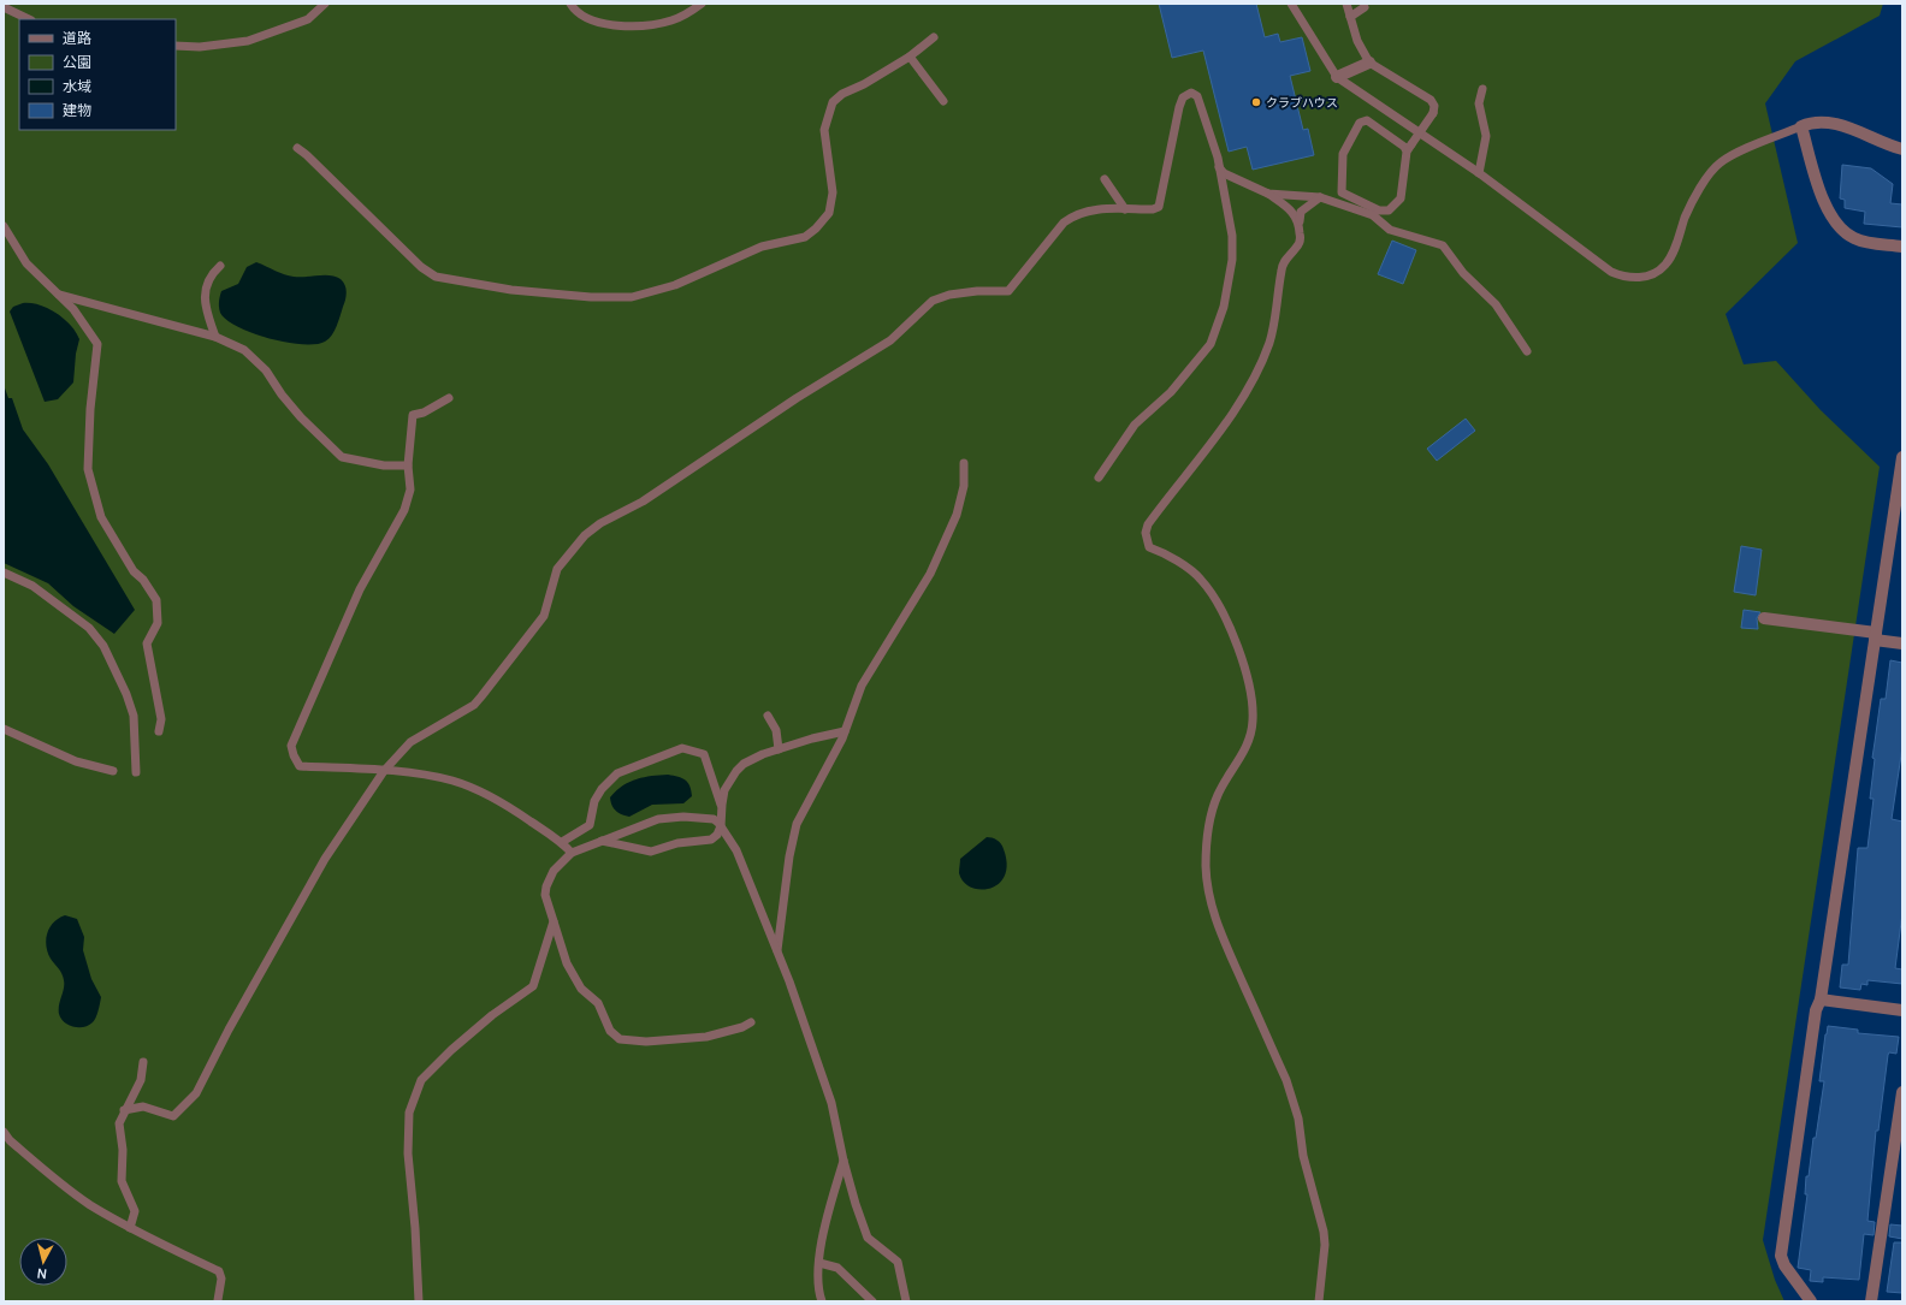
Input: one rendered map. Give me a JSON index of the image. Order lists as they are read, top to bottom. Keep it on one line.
{"places":["クラブハウス"],"legend":["道路","公園","水域","建物"],"north":"bottom"}
